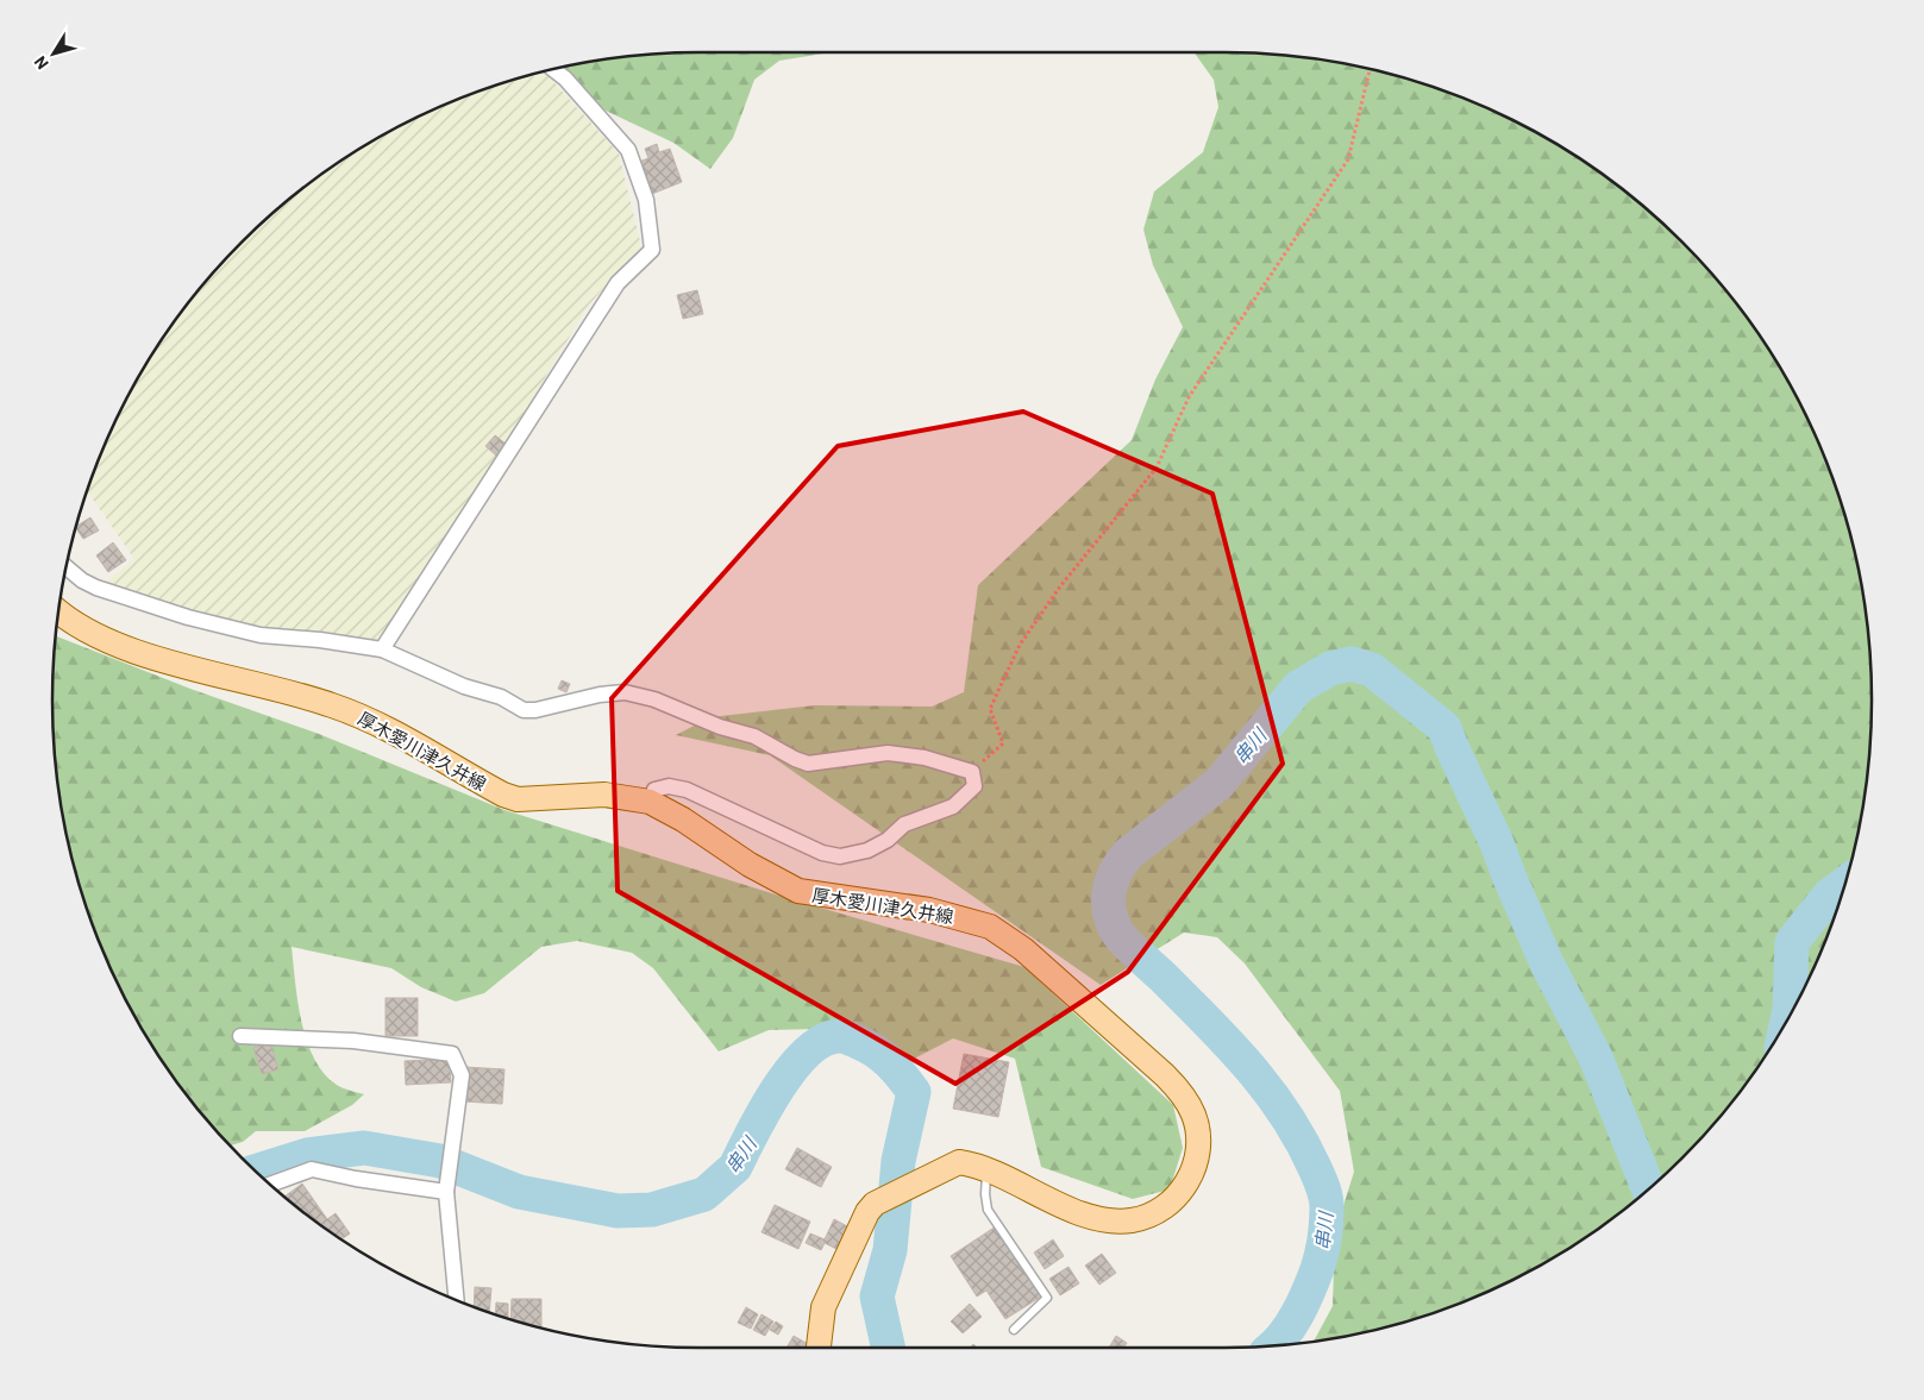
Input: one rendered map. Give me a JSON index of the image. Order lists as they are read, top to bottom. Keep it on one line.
{"streets":{"main road":["厚木愛川津久井線"]},"water":["串川"],"north":"bottom left"}
